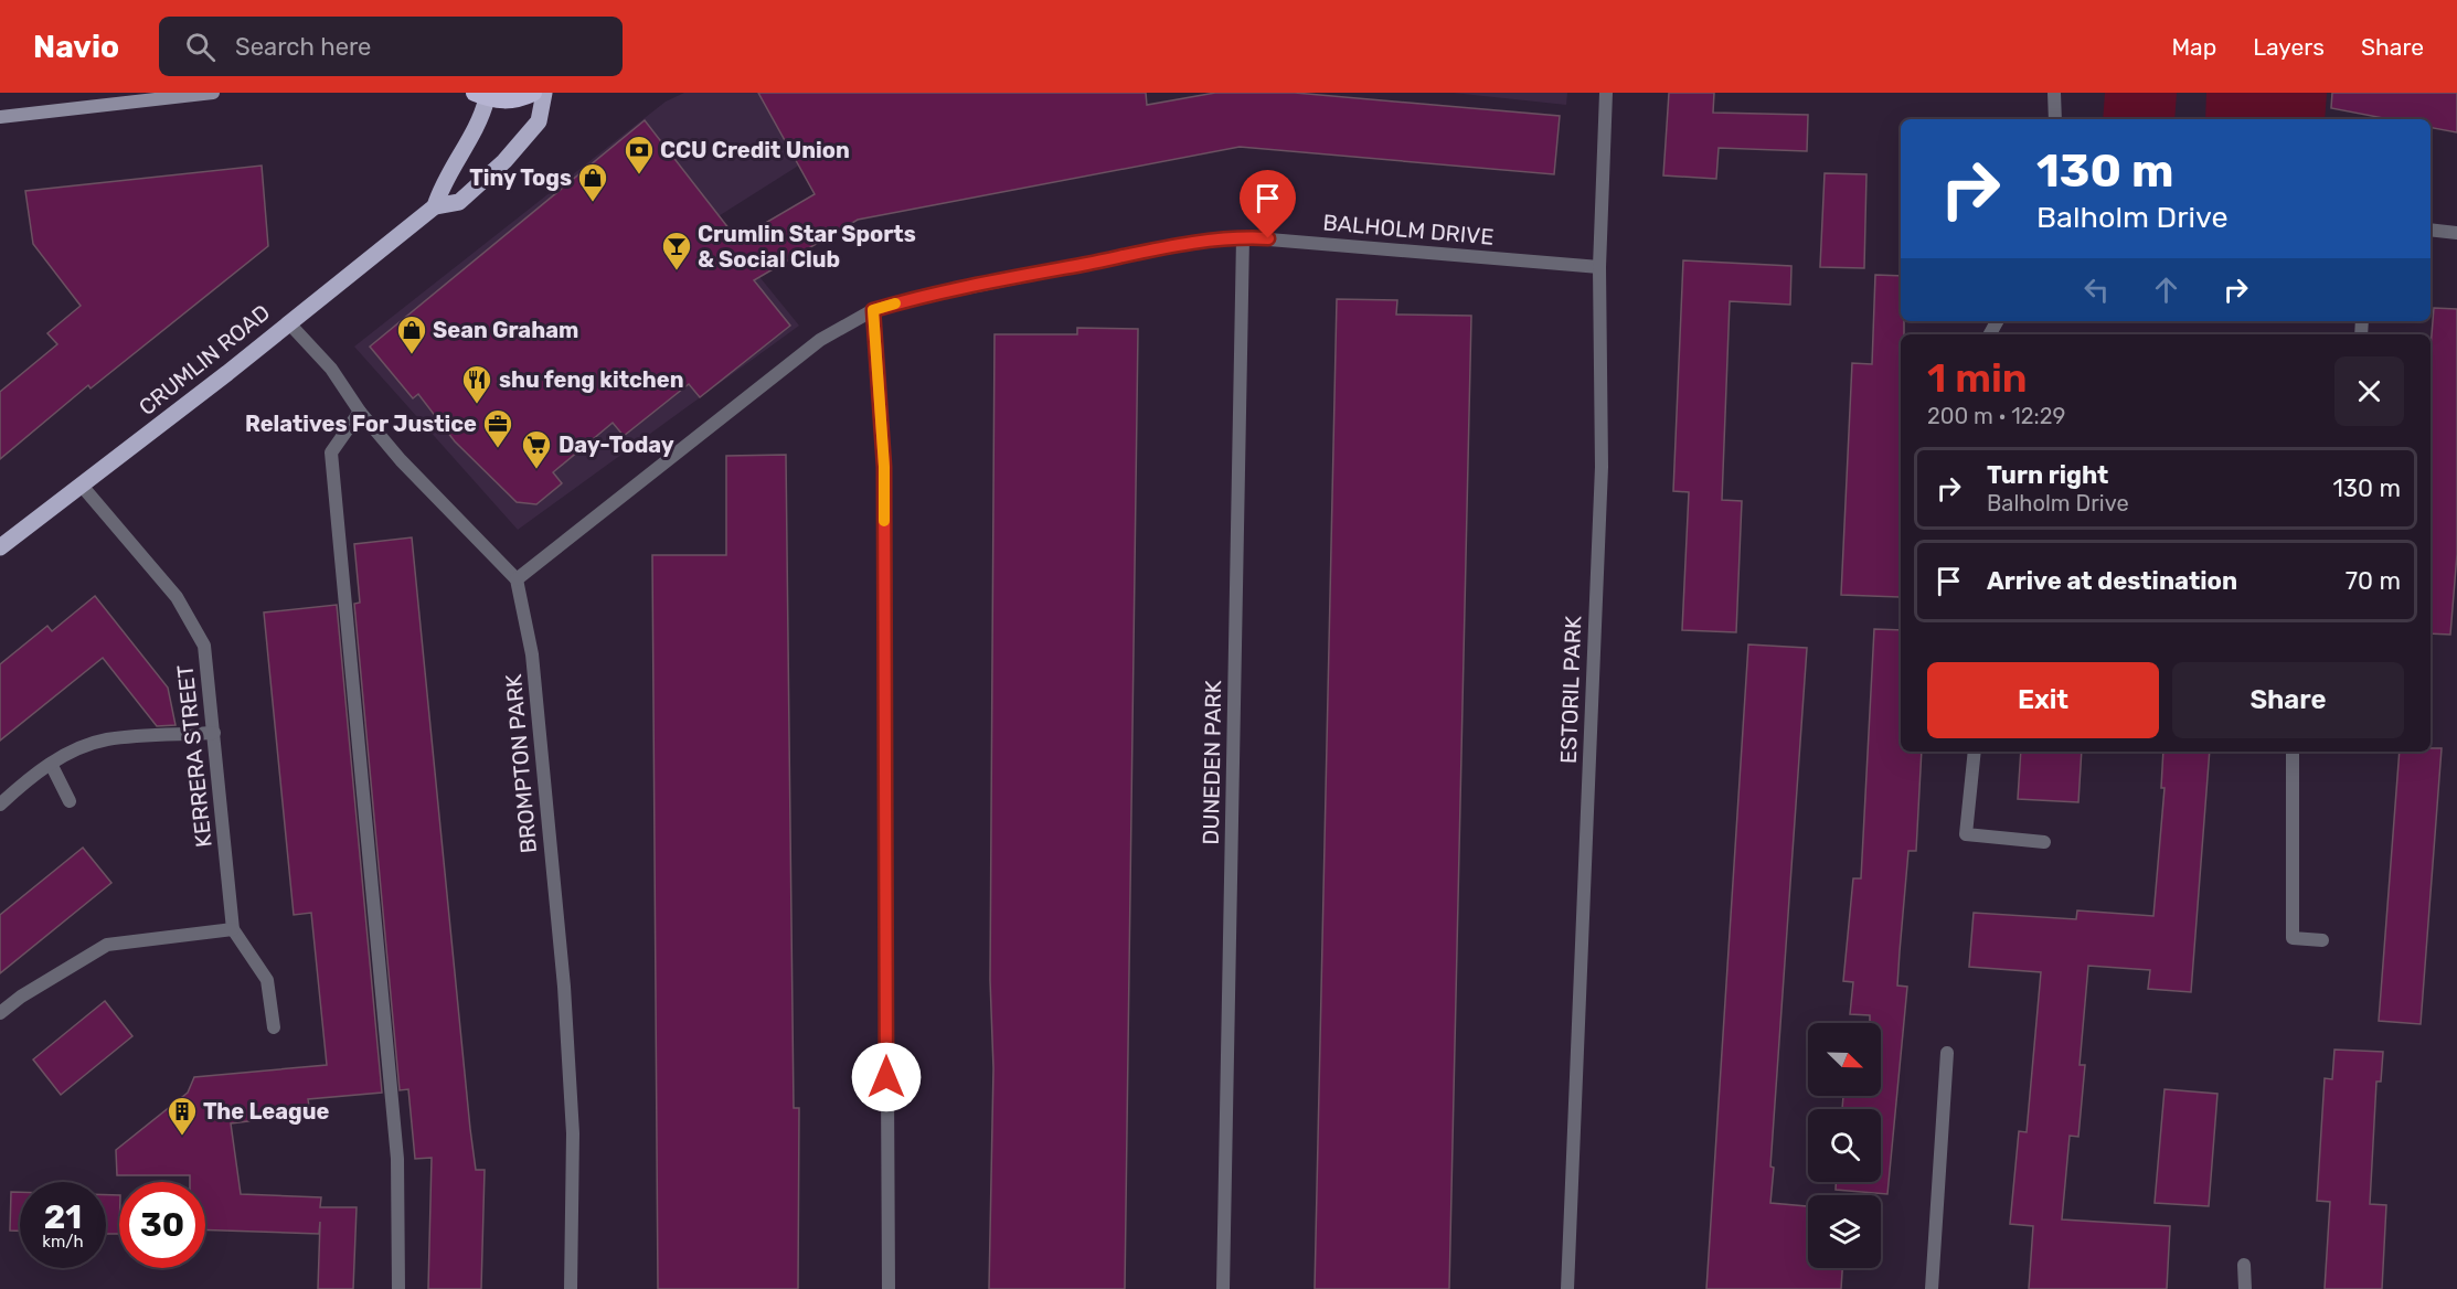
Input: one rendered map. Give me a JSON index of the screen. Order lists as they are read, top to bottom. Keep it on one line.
{"streets":{"main road":["CRUMLIN ROAD"],"street":["BALHOLM DRIVE","ESTORIL PARK","KERRERA STREET","DUNEDEN PARK","BROMPTON PARK"]},"crossings":[["BALHOLM DRIVE","ESTORIL PARK"],["BALHOLM DRIVE","DUNEDEN PARK"],["BALHOLM DRIVE","BROMPTON PARK"],["CRUMLIN ROAD","KERRERA STREET"]],"places":{"bank":["CCU Credit Union"],"shop":["Tiny Togs","Sean Graham"],"bar":["Crumlin Star Sports & Social Club"],"restaurant":["shu feng kitchen"],"office":["Relatives For Justice"],"supermarket":["Day-Today"],"building":["The League"]},"north":"bottom right","page":{"header":"Navio","search":"Search here","nav":["Map","Layers","Share"],"turn":["130 m","Balholm Drive"],"heading":["1 min","200 m · 12:29"],"list":[{"name":"Turn right","note":"Balholm Drive","value":"130 m"},{"name":"Arrive at destination","value":"70 m"}],"buttons":["Exit","Share"],"speed":"21 km/h","limit":"30"}}
